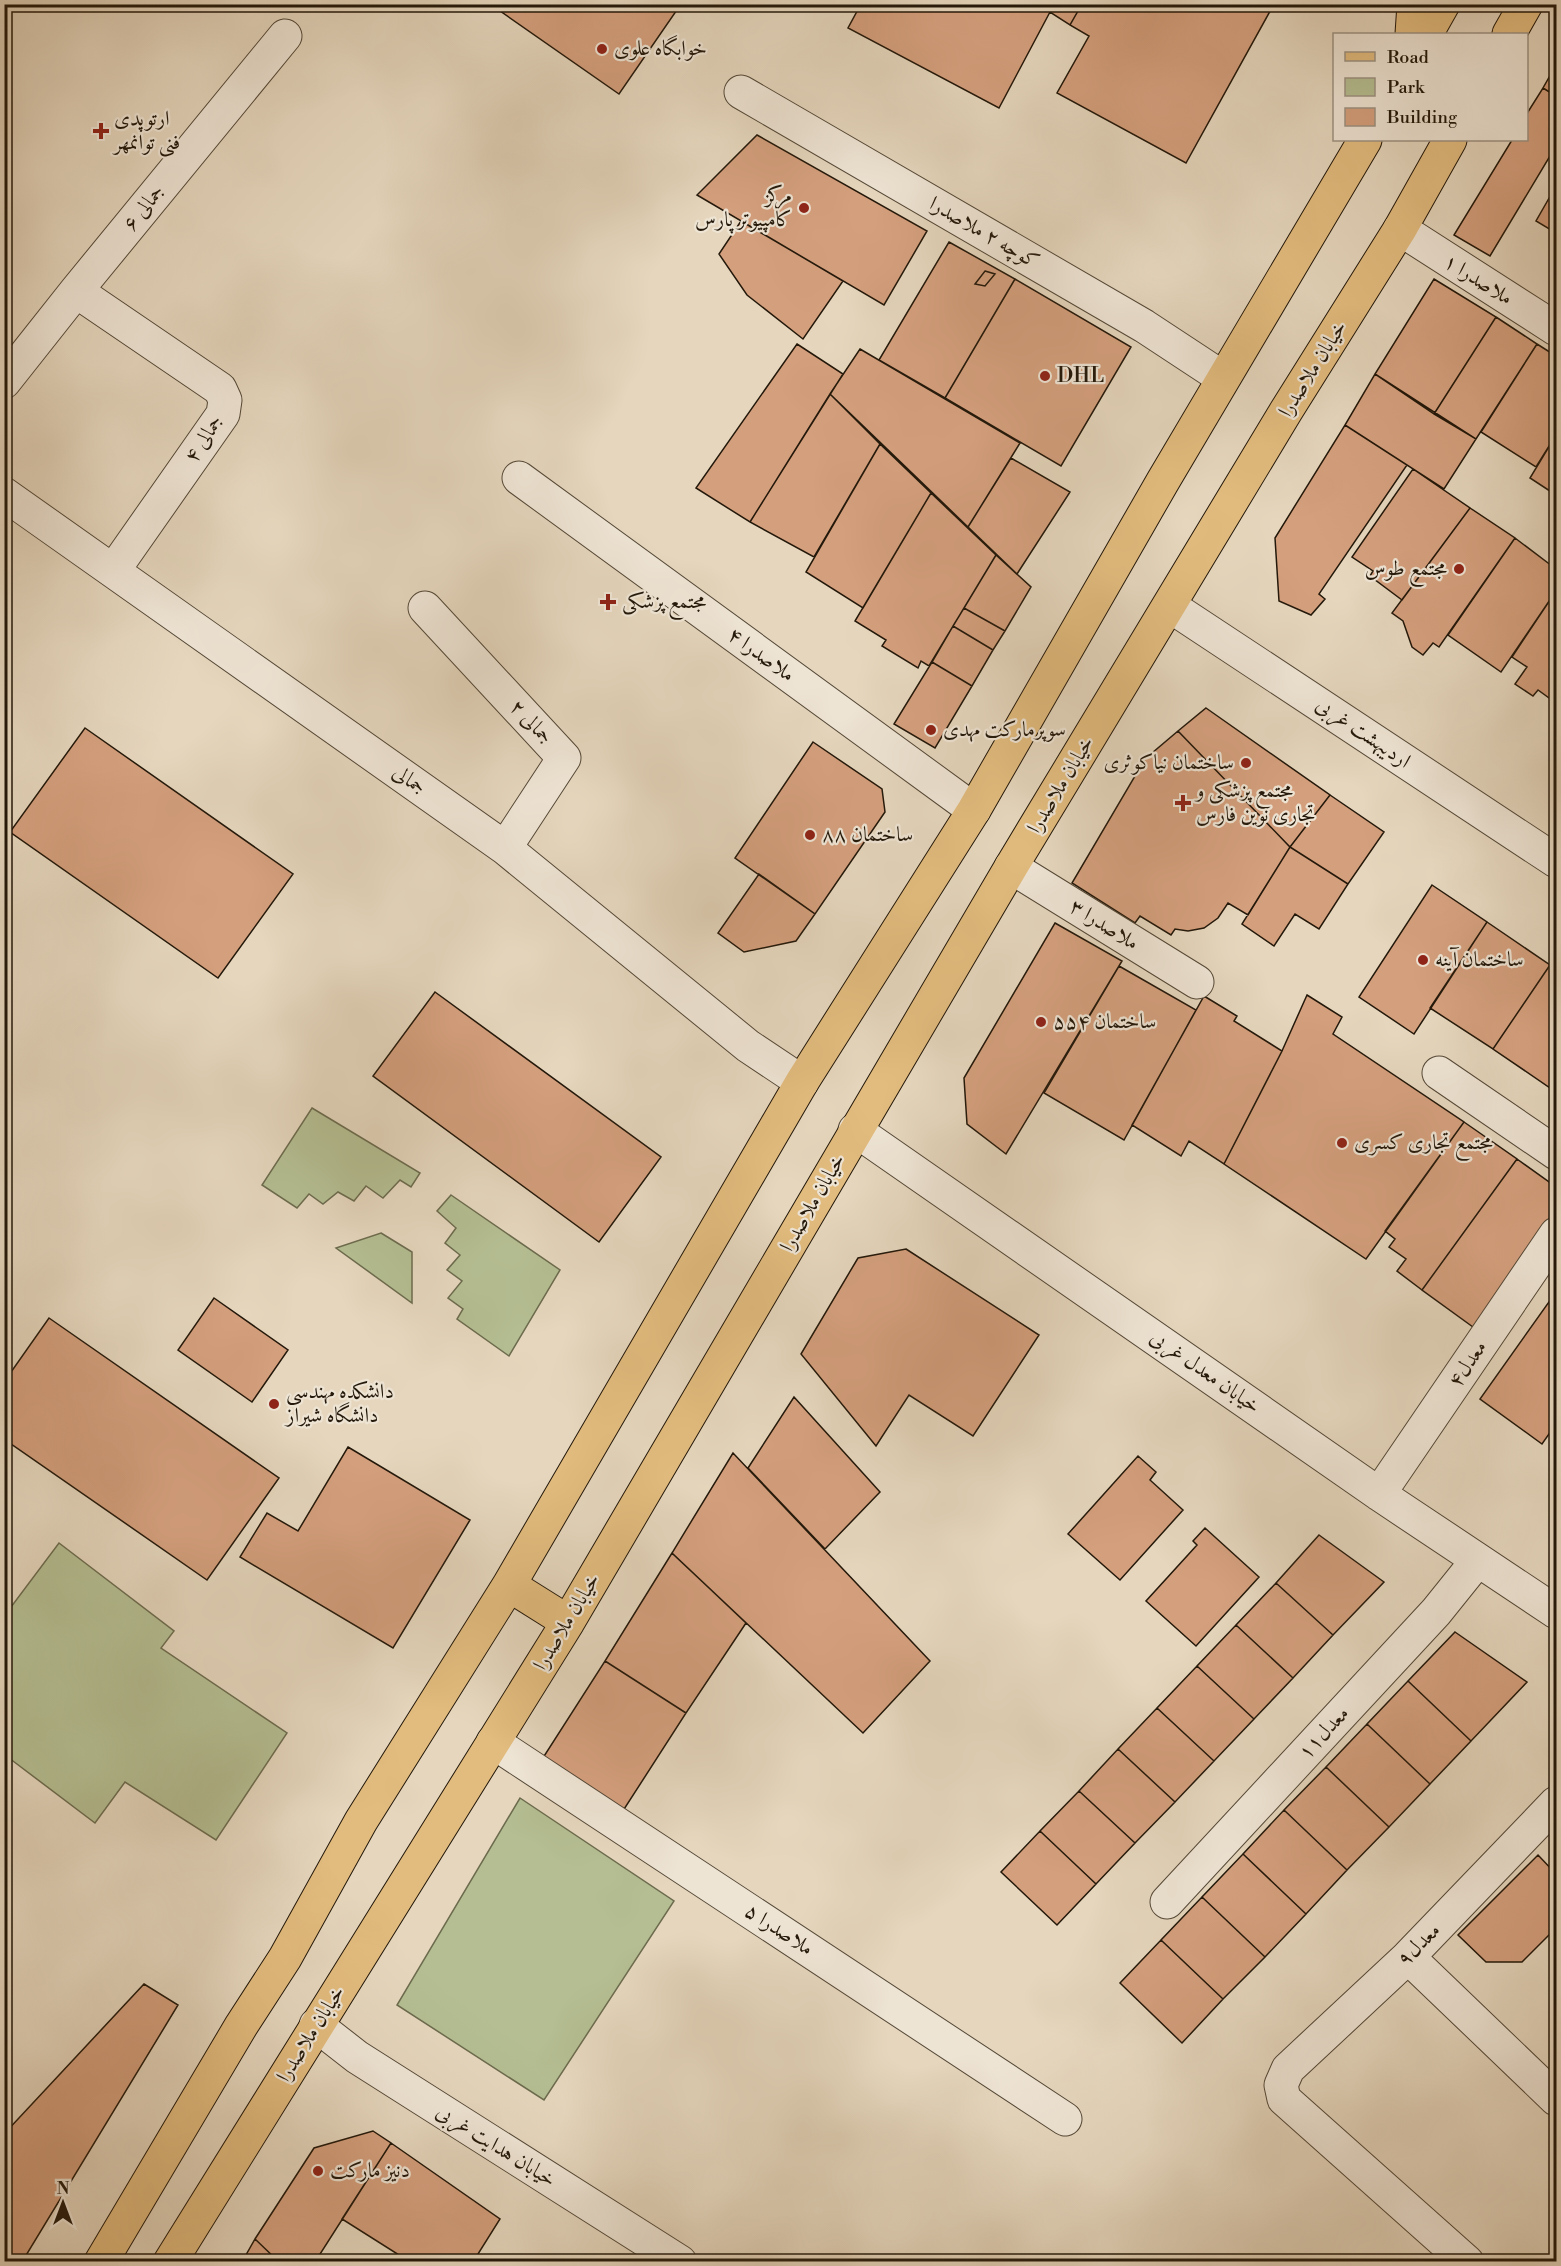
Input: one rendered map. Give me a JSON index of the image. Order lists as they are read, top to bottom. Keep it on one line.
{"streets":{"main road":["خیابان ملاصدرا"],"street":["۶ جمالی","کوچه ۲ ملاصدرا","۱ ملاصدرا","۴ جمالی","۴ ملاصدرا","۲ جمالی","اردیبهشت غربی","جمالی","۳ ملاصدرا","معدل۴","خیابان معدل غربی","معدل۱۱","۵ ملاصدرا","معدل۹","خیابان هدایت غربی"]},"crossings":[["۶ جمالی","۴ جمالی"],["۱ ملاصدرا","خیابان ملاصدرا"],["خیابان ملاصدرا","اردیبهشت غربی"],["خیابان ملاصدرا","۳ ملاصدرا"],["خیابان ملاصدرا","خیابان معدل غربی"],["خیابان ملاصدرا","۵ ملاصدرا"],["خیابان ملاصدرا","خیابان هدایت غربی"],["۴ جمالی","جمالی"],["۲ جمالی","جمالی"],["معدل۴","خیابان معدل غربی"],["خیابان معدل غربی","معدل۱۱"]],"places":{"other":["خوابگاه علوی","مرکز کامپیوتر پارس","DHL","مجتمع طوس","سوپرمارکت مهدی","ساختمان نیاکوثری","ساختمان ۸۸","ساختمان آینه","ساختمان ۵۵۴","مجتمع تجاری کسری","دانشکده مهندسی دانشگاه شیراز","دنیز مارکت"],"health":["ارتوپدی فنی توانمهر","مجتمع پزشکی","مجتمع پزشکی و تجاری نوین فارس"]},"legend":["Road","Park","Building"],"north":"top"}
